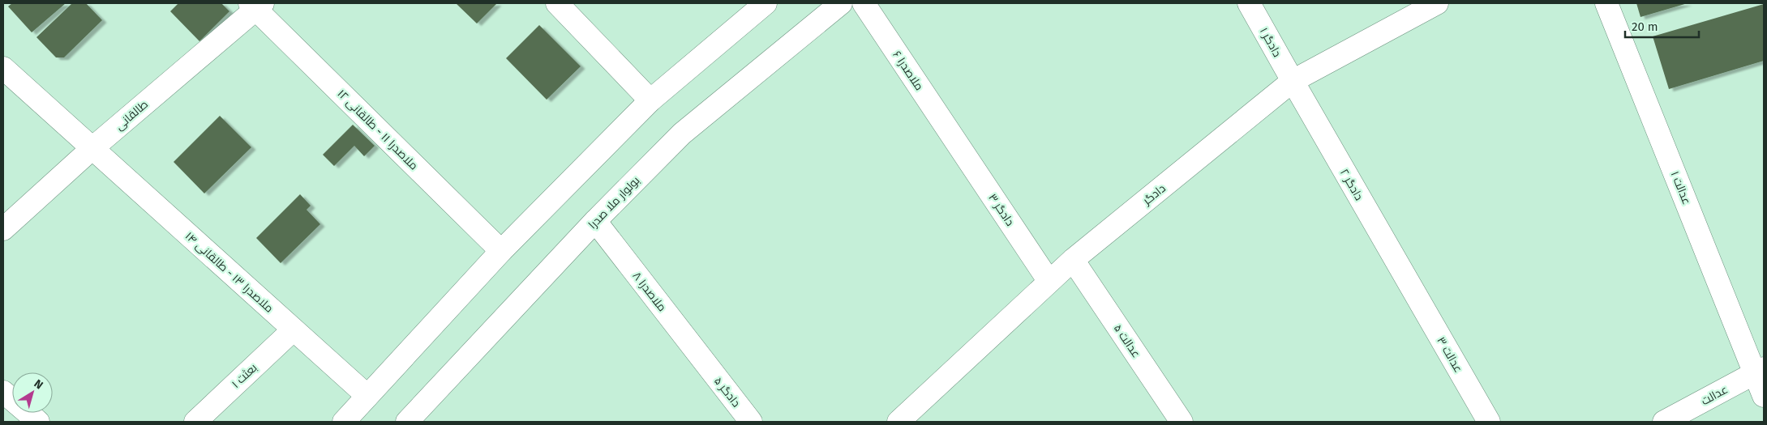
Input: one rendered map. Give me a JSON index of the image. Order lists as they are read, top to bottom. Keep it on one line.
{"streets":{"street":["دادگر ۱","ملاصدرا ۶","طالقانی","ملاصدرا ۱۱ - طالقانی ۱۲","دادگر ۲","عدالت ۱","دادگر","بولوار ملا صدرا","دادگر ۳","ملاصدرا ۱۳ - طالقانی ۱۴","ملاصدرا ۸","عدالت ۵","عدالت ۳","بعثت ۱","دادگر ۵","عدالت"]},"crossings":[["دادگر ۱","دادگر ۲"],["دادگر ۱","دادگر"],["ملاصدرا ۶","دادگر ۳"],["طالقانی","ملاصدرا ۱۱ - طالقانی ۱۲"],["طالقانی","ملاصدرا ۱۳ - طالقانی ۱۴"],["دادگر ۲","دادگر"],["دادگر ۲","عدالت ۳"],["عدالت ۱","عدالت"],["دادگر","دادگر ۳"],["دادگر","عدالت ۵"],["بولوار ملا صدرا","ملاصدرا ۸"],["ملاصدرا ۱۳ - طالقانی ۱۴","بعثت ۱"],["ملاصدرا ۸","دادگر ۵"]],"scale_bar":"20 m","north":"top right"}
